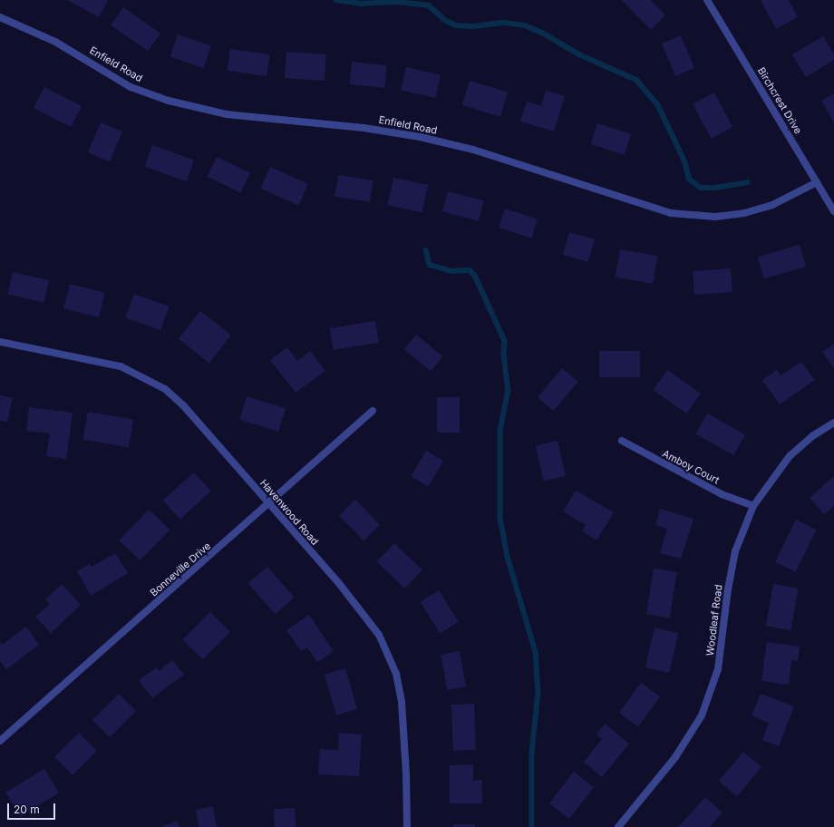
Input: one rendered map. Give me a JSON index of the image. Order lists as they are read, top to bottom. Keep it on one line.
{"streets":{"street":["Enfield Road","Birchcrest Drive","Amboy Court","Havenwood Road","Bonneville Drive","Woodleaf Road"]},"crossings":[["Enfield Road","Birchcrest Drive"],["Amboy Court","Woodleaf Road"],["Havenwood Road","Bonneville Drive"]],"scale_bar":"20 m"}
